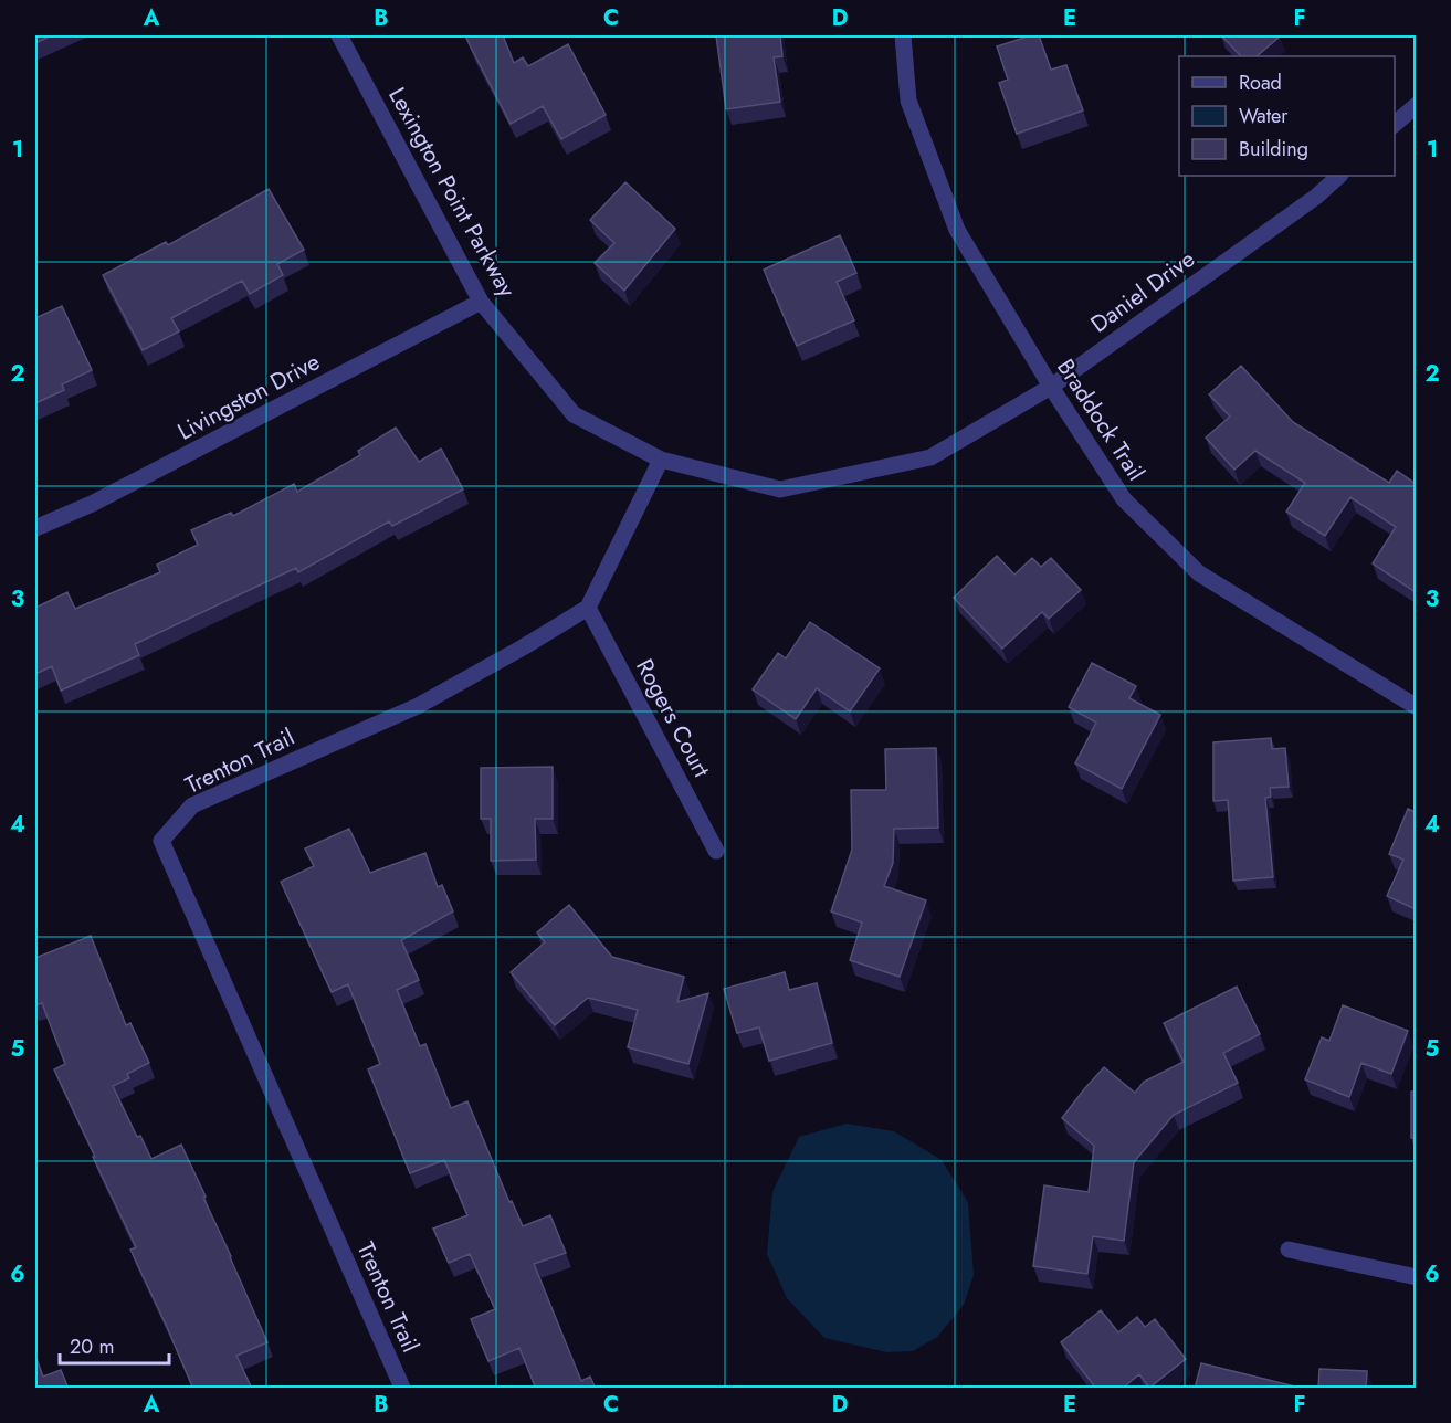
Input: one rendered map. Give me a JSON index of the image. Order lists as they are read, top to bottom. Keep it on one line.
{"streets":{"street":["Lexington Point Parkway","Daniel Drive","Livingston Drive","Braddock Trail","Rogers Court","Trenton Trail"]},"crossings":[["Lexington Point Parkway","Daniel Drive"],["Lexington Point Parkway","Livingston Drive"],["Daniel Drive","Braddock Trail"],["Rogers Court","Trenton Trail"]],"legend":["Road","Water","Building"],"scale_bar":"20 m","grid":{"columns":["A","B","C","D","E","F"],"rows":["1","2","3","4","5","6"]}}
